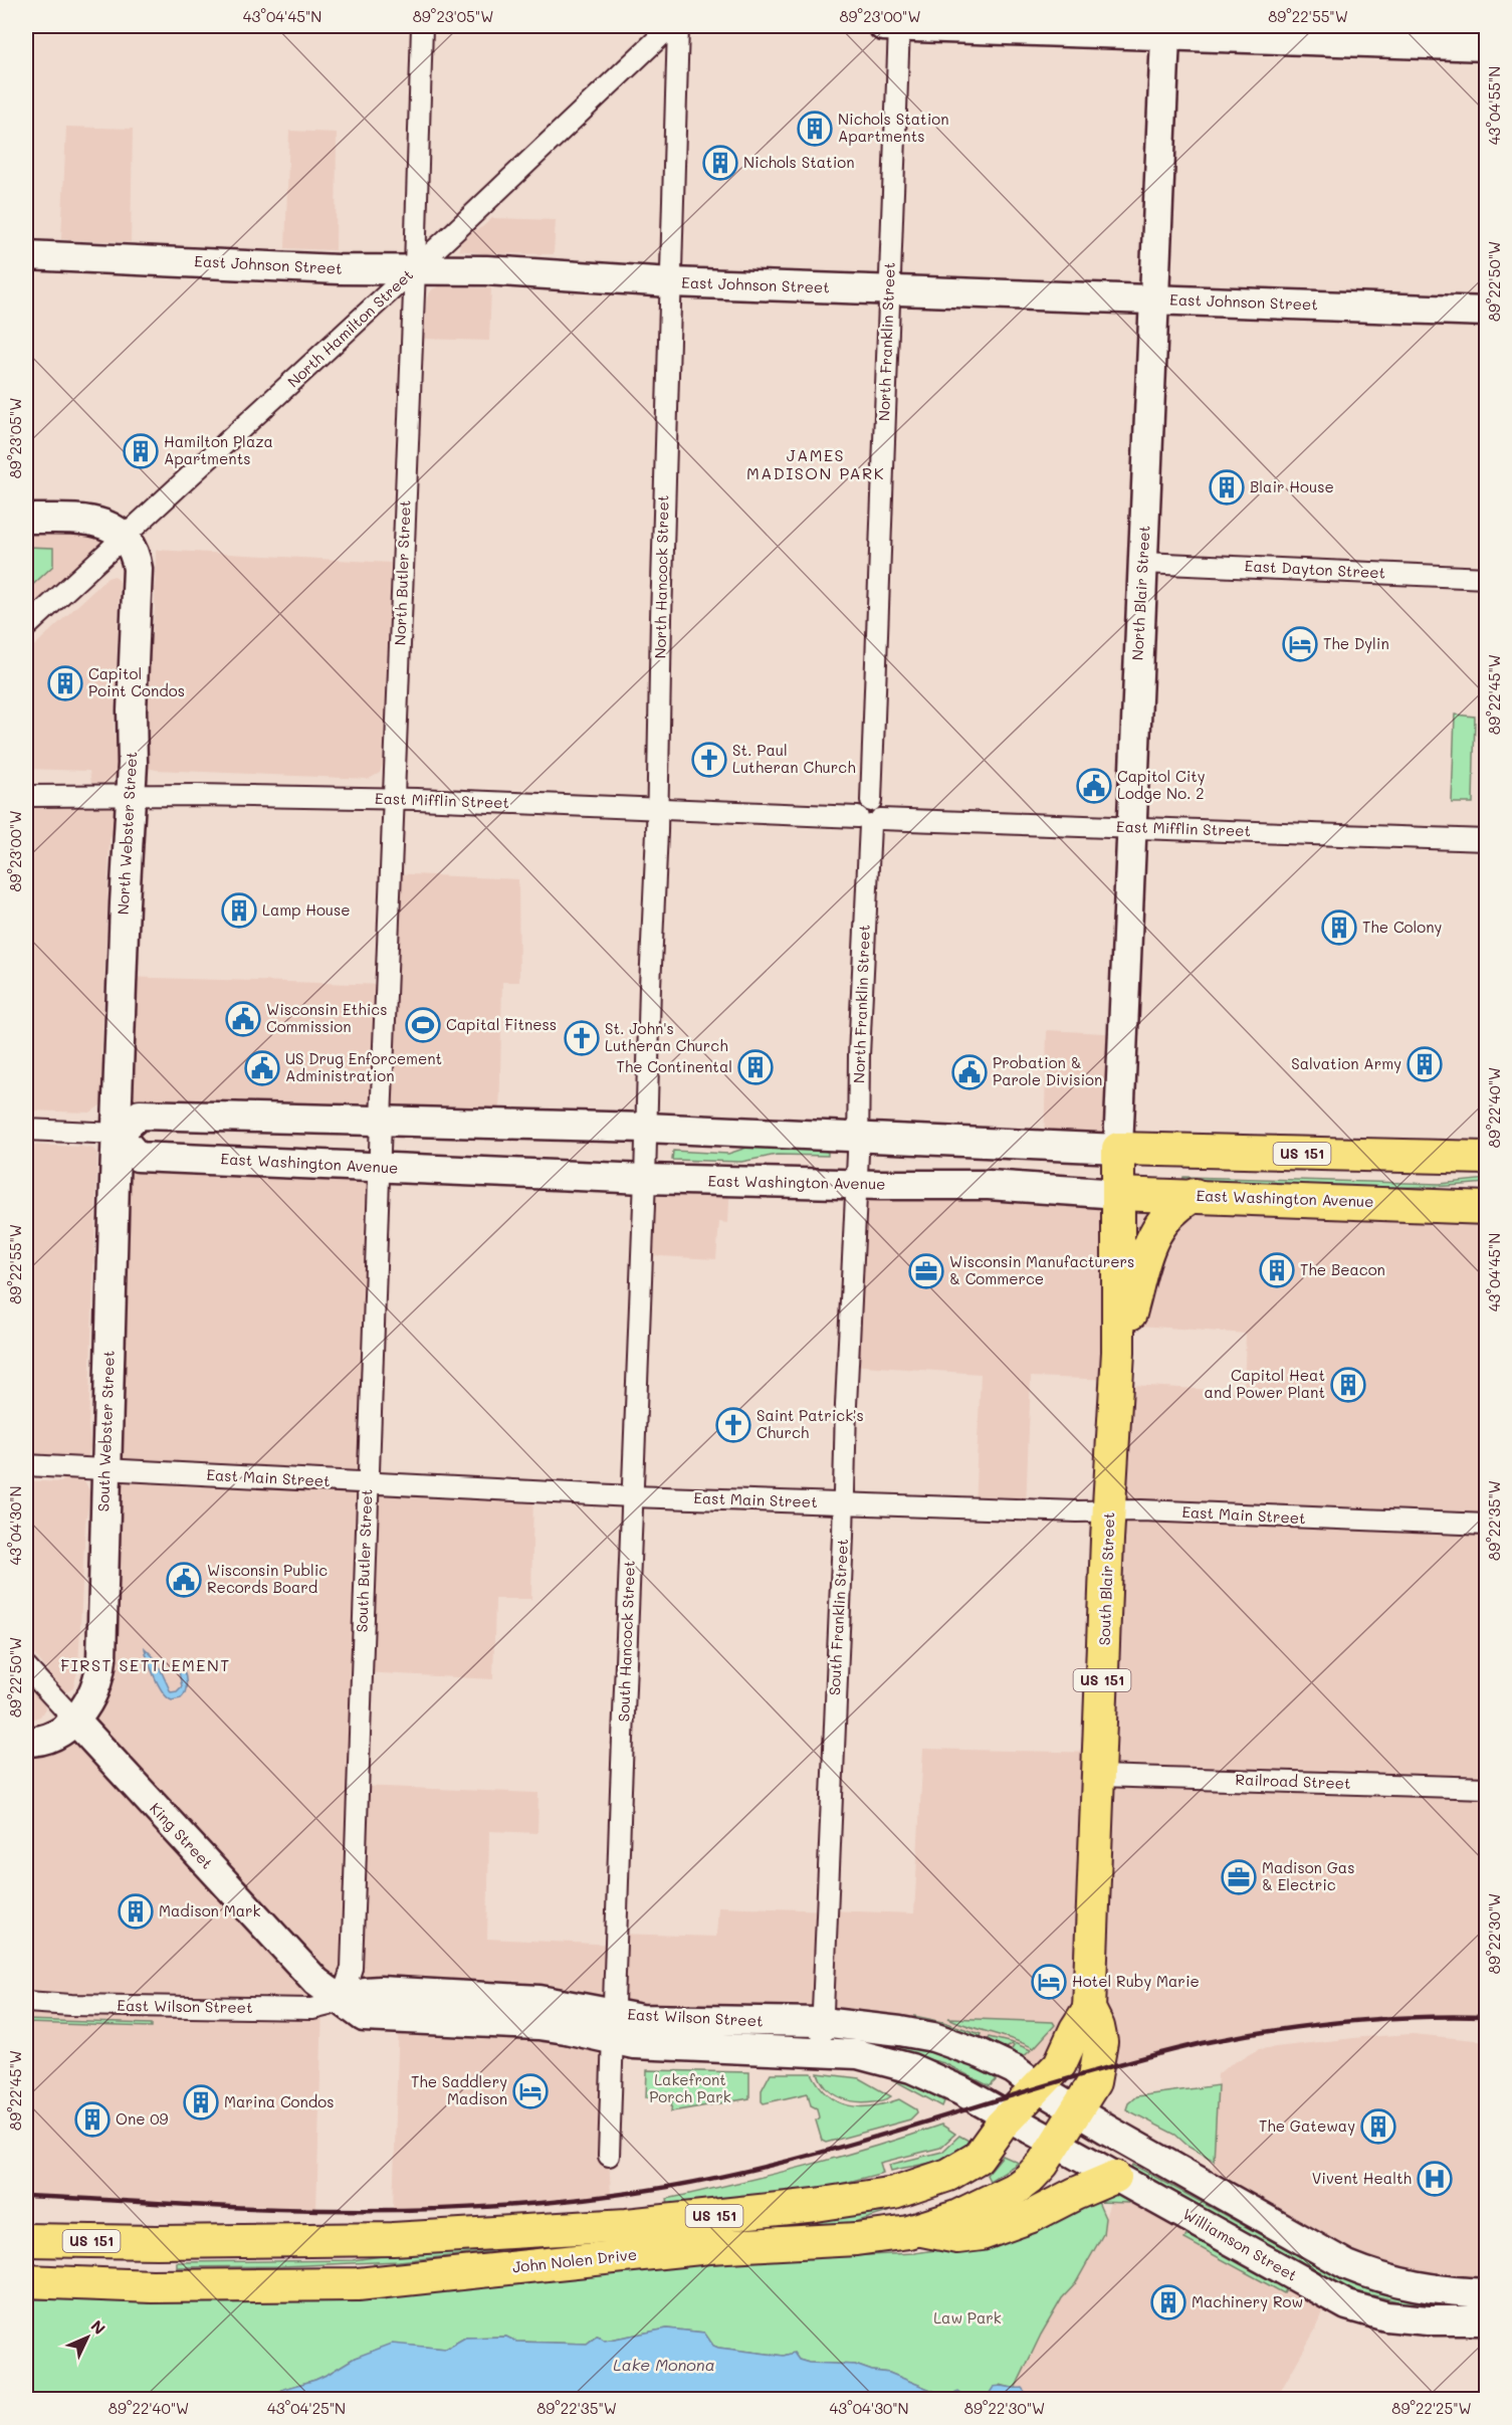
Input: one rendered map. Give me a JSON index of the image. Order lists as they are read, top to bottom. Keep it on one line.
{"streets":{"main road":["US 151","East Washington Avenue","South Blair Street","John Nolen Drive"],"street":["East Johnson Street","North Hamilton Street","North Franklin Street","East Dayton Street","North Butler Street","North Hancock Street","North Blair Street","East Mifflin Street","North Webster Street","South Webster Street","East Main Street","South Butler Street","South Franklin Street","South Hancock Street","Railroad Street","King Street","East Wilson Street","Williamson Street"]},"crossings":[["East Johnson Street","North Hamilton Street"],["East Johnson Street","North Franklin Street"],["East Johnson Street","North Butler Street"],["East Johnson Street","North Hancock Street"],["East Johnson Street","North Blair Street"],["North Hamilton Street","North Butler Street"],["North Hamilton Street","North Webster Street"],["North Franklin Street","East Mifflin Street"],["North Franklin Street","East Washington Avenue"],["North Franklin Street","South Franklin Street"],["East Dayton Street","North Blair Street"],["North Butler Street","East Mifflin Street"],["North Butler Street","South Butler Street"],["North Hancock Street","East Mifflin Street"],["North Hancock Street","South Hancock Street"],["North Blair Street","East Mifflin Street"],["North Blair Street","US 151"],["North Blair Street","South Blair Street"],["East Mifflin Street","North Webster Street"],["North Webster Street","East Washington Avenue"],["North Webster Street","South Webster Street"],["US 151","East Washington Avenue"],["US 151","South Blair Street"],["East Washington Avenue","South Webster Street"],["East Washington Avenue","South Butler Street"],["East Washington Avenue","South Blair Street"],["East Washington Avenue","South Franklin Street"],["East Washington Avenue","South Hancock Street"],["South Webster Street","East Main Street"],["South Webster Street","King Street"],["East Main Street","South Butler Street"],["East Main Street","South Blair Street"],["East Main Street","South Franklin Street"],["East Main Street","South Hancock Street"],["South Butler Street","King Street"],["South Butler Street","East Wilson Street"],["South Blair Street","Railroad Street"],["South Blair Street","East Wilson Street"],["South Blair Street","John Nolen Drive"],["South Franklin Street","East Wilson Street"],["South Hancock Street","East Wilson Street"],["King Street","East Wilson Street"],["East Wilson Street","Williamson Street"],["East Wilson Street","John Nolen Drive"],["Williamson Street","John Nolen Drive"]],"districts":["JAMES MADISON PARK","FIRST SETTLEMENT"],"water":["Lake Monona"],"parks":["Lakefront Porch Park","Law Park"],"places":{"building":["Nichols Station Apartments","Nichols Station","Hamilton Plaza Apartments","Blair House","Capitol Point Condos","Lamp House","The Colony","Salvation Army","The Continental","The Beacon","Capitol Heat and Power Plant","Madison Mark","Marina Condos","One 09","The Gateway","Machinery Row"],"hotel":["The Dylin","Hotel Ruby Marie","The Saddlery Madison"],"church":["St. Paul Lutheran Church","St. John's Lutheran Church","Saint Patrick's Church"],"public building":["Capitol City Lodge No. 2","Wisconsin Ethics Commission","US Drug Enforcement Administration","Probation & Parole Division","Wisconsin Public Records Board"],"sports":["Capital Fitness"],"office":["Wisconsin Manufacturers & Commerce","Madison Gas & Electric"],"hospital":["Vivent Health"]},"north":"top right","coordinates":["43°04'45\"N","89°23'05\"W","89°23'00\"W","89°22'55\"W","43°04'55\"N","89°22'50\"W","89°22'45\"W","89°22'40\"W","89°22'35\"W","43°04'30\"N","89°22'30\"W","43°04'25\"N","89°22'25\"W"]}
